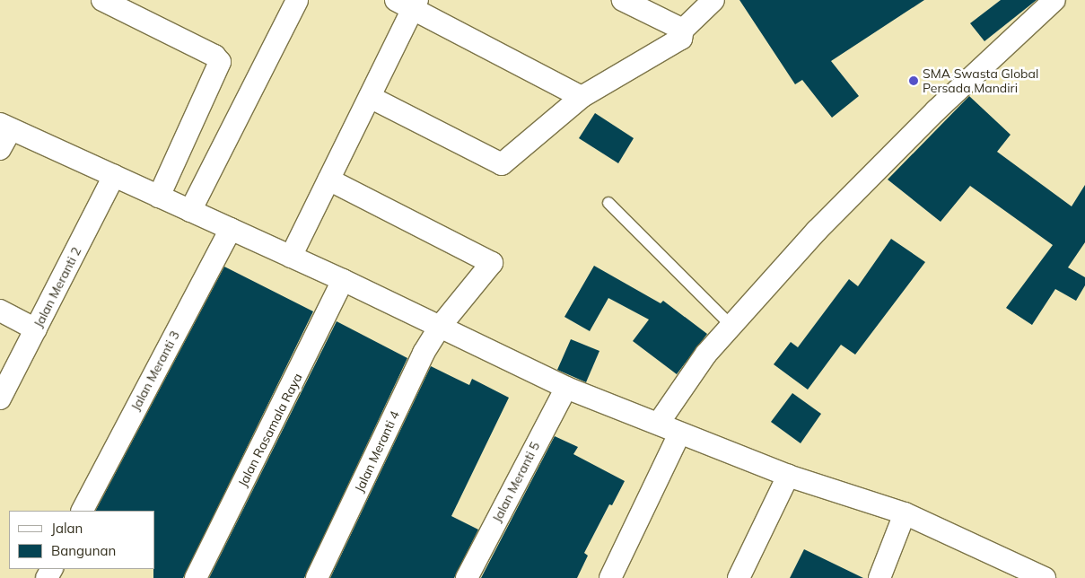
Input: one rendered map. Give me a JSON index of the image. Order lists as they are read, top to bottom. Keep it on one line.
{"streets":{"street":["Jalan Meranti 2","Jalan Meranti 3","Jalan Rasamala Raya","Jalan Meranti 4","Jalan Meranti 5"]},"places":["SMA Swasta Global Persada Mandiri"],"legend":["Jalan","Bangunan"]}
